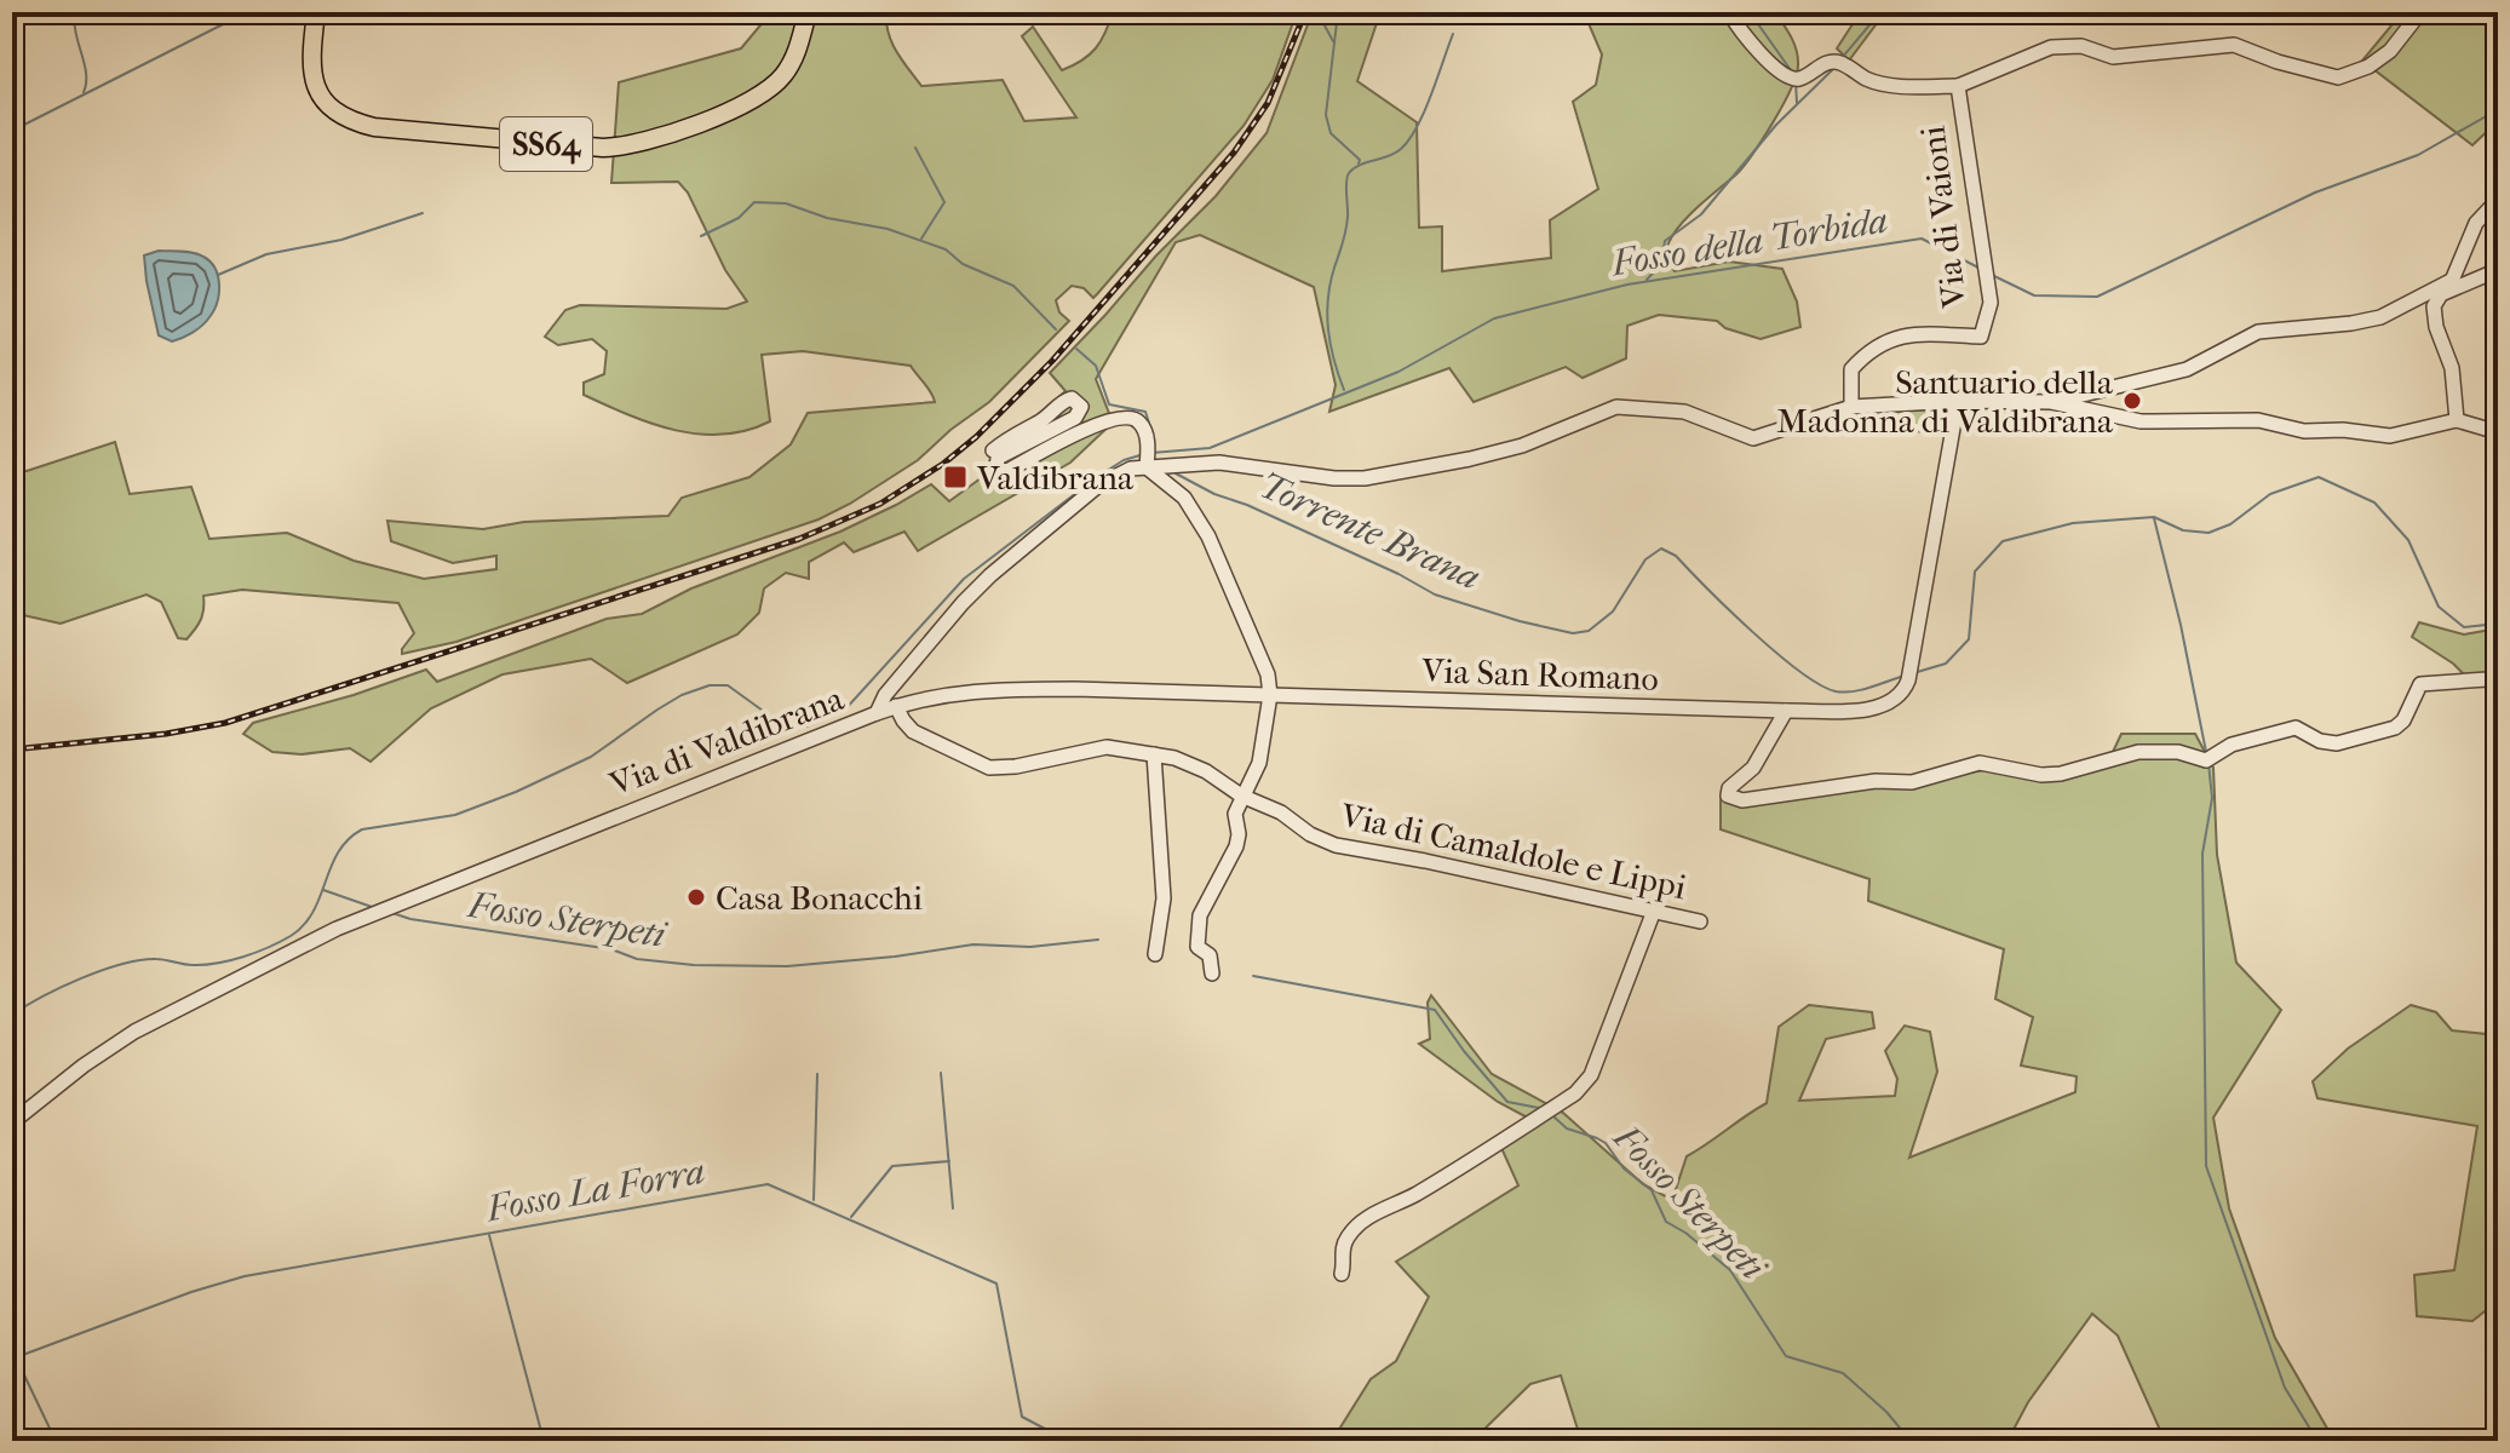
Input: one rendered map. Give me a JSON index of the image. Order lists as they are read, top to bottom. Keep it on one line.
{"streets":{"main road":["SS64"],"street":["Via di Vaioni","Via San Romano","Via di Valdibrana","Via di Camaldole e Lippi"]},"crossings":[["Via di Vaioni","Via di Valdibrana"],["Via San Romano","Via di Valdibrana"],["Via San Romano","Via di Camaldole e Lippi"]],"water":["Fosso della Torbida","Torrente Brana","Fosso Sterpeti","Fosso La Forra"],"places":{"other":["Santuario della Madonna di Valdibrana","Casa Bonacchi"],"transit":["Valdibrana"]}}
